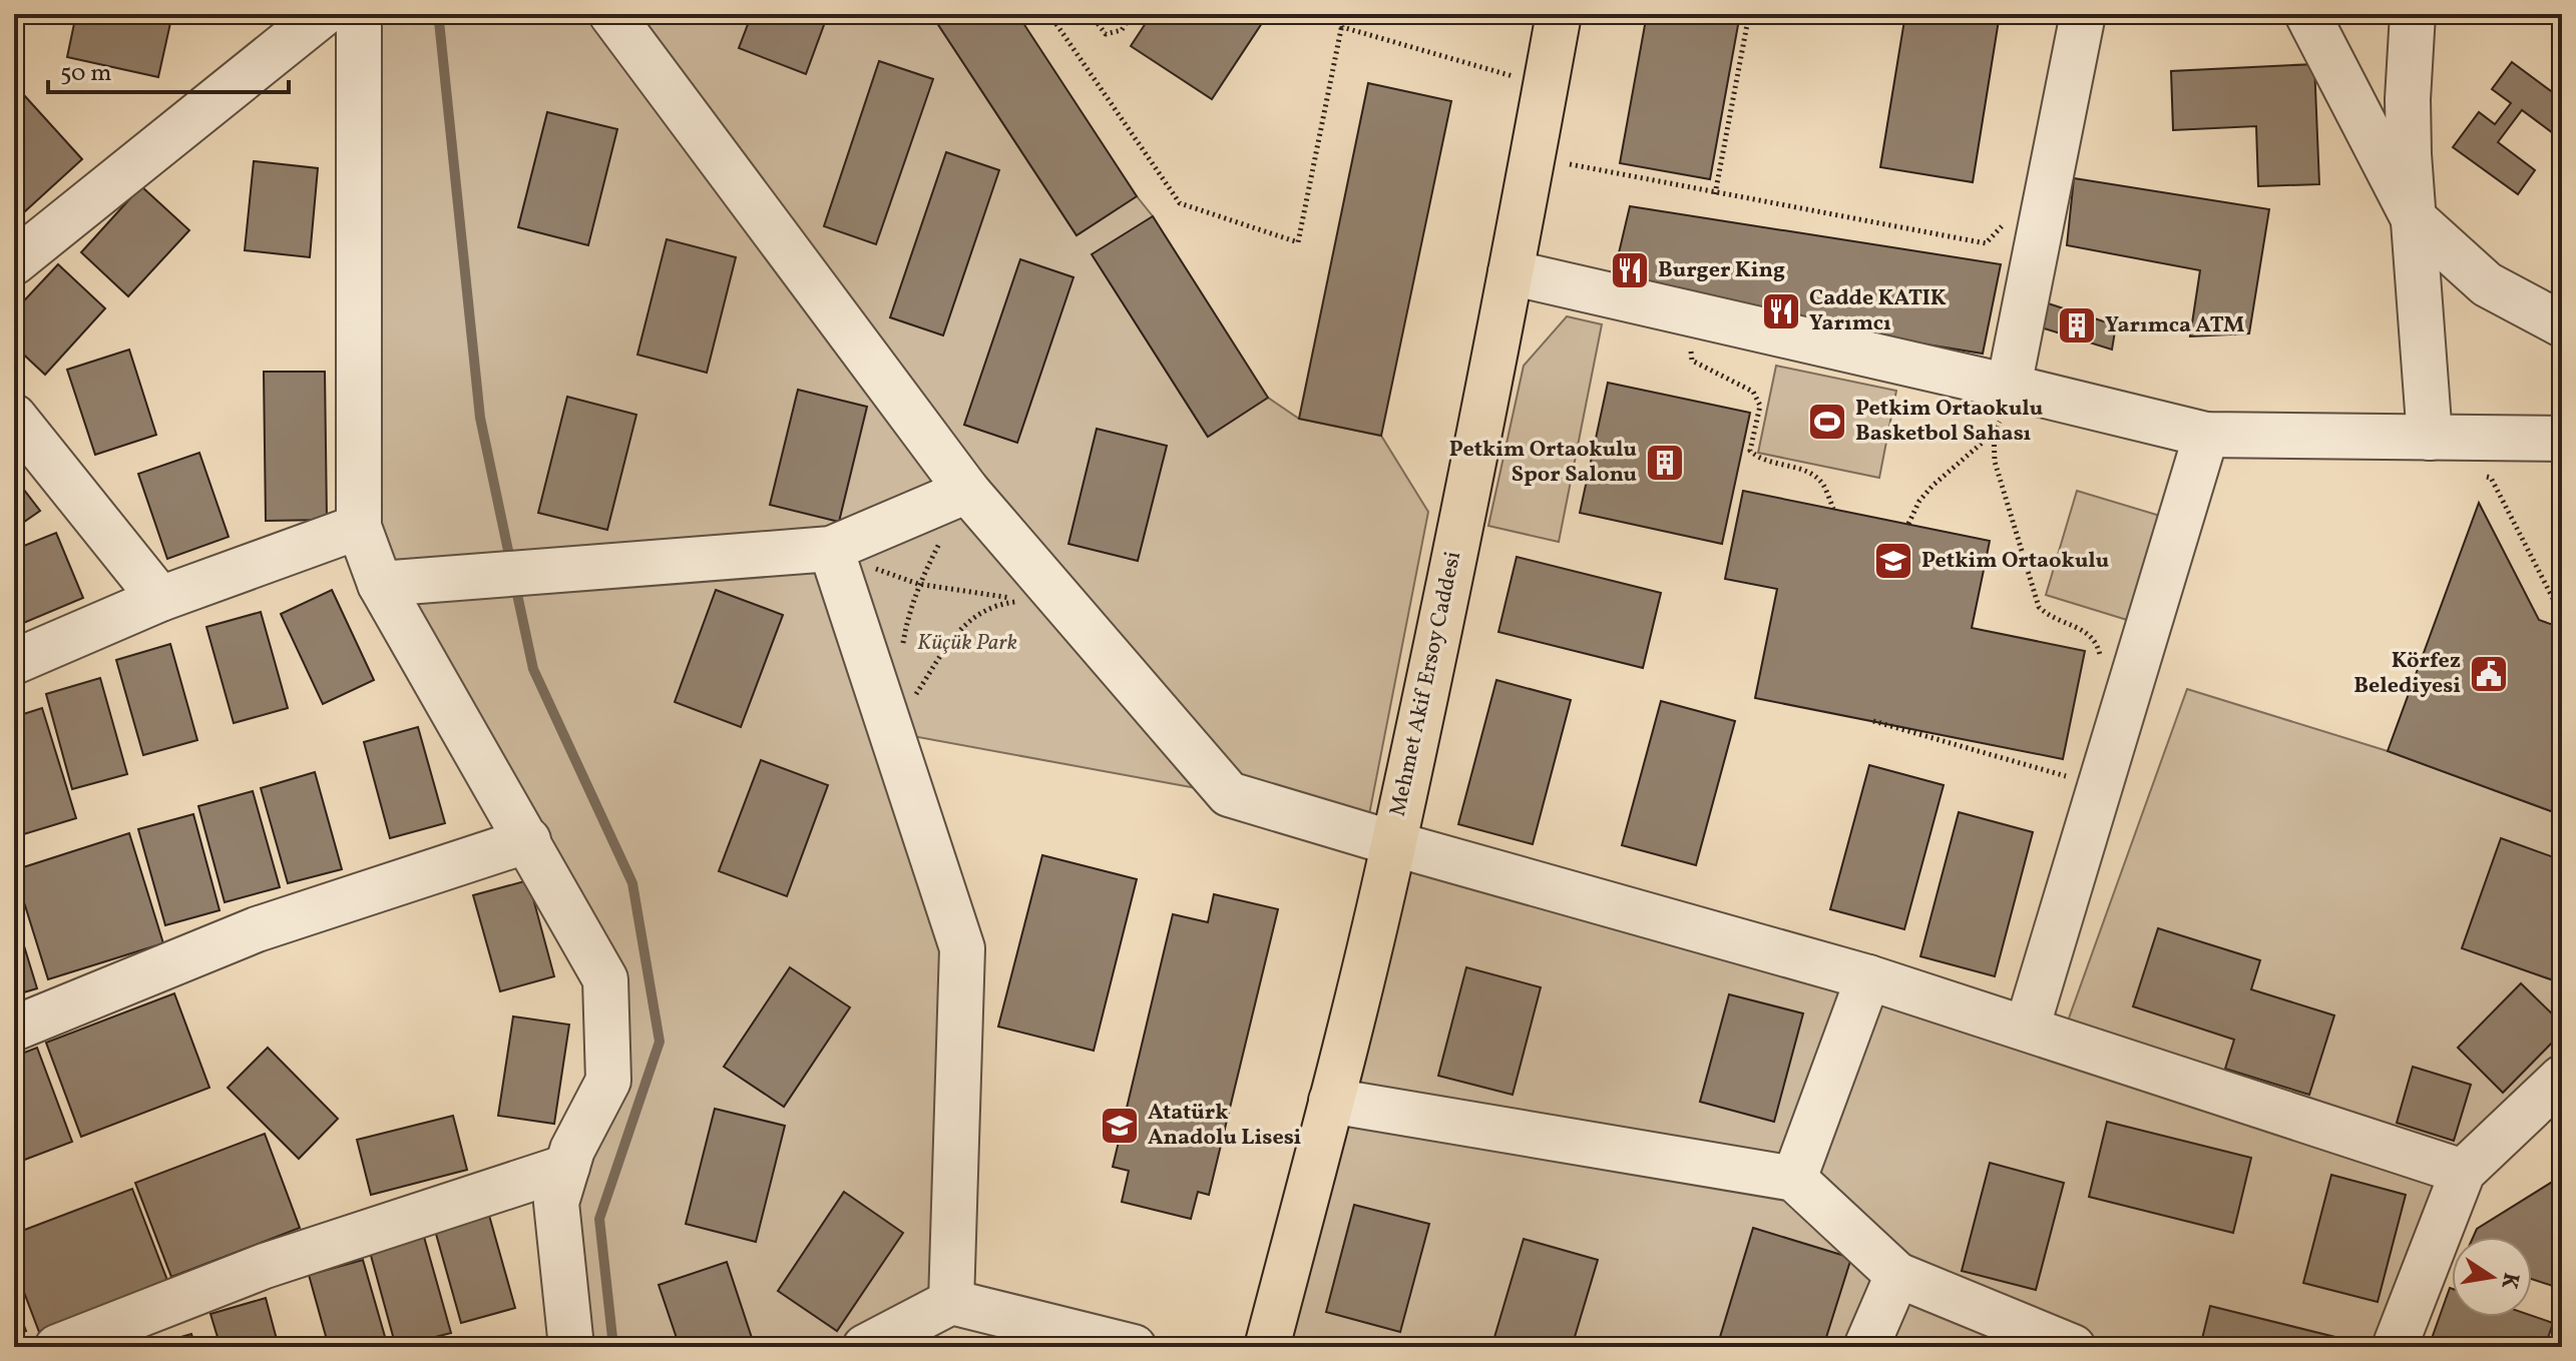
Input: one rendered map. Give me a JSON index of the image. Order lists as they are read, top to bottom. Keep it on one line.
{"streets":{"main road":["Mehmet Akif Ersoy Caddesi"]},"parks":["Küçük Park"],"places":{"restaurant":["Burger King","Cadde KATIK Yarımcı"],"building":["Yarımca ATM","Petkim Ortaokulu Spor Salonu"],"sports":["Petkim Ortaokulu Basketbol Sahası"],"school or university":["Petkim Ortaokulu","Atatürk Anadolu Lisesi"],"public building":["Körfez Belediyesi"]},"scale_bar":"50 m","north":"right"}
